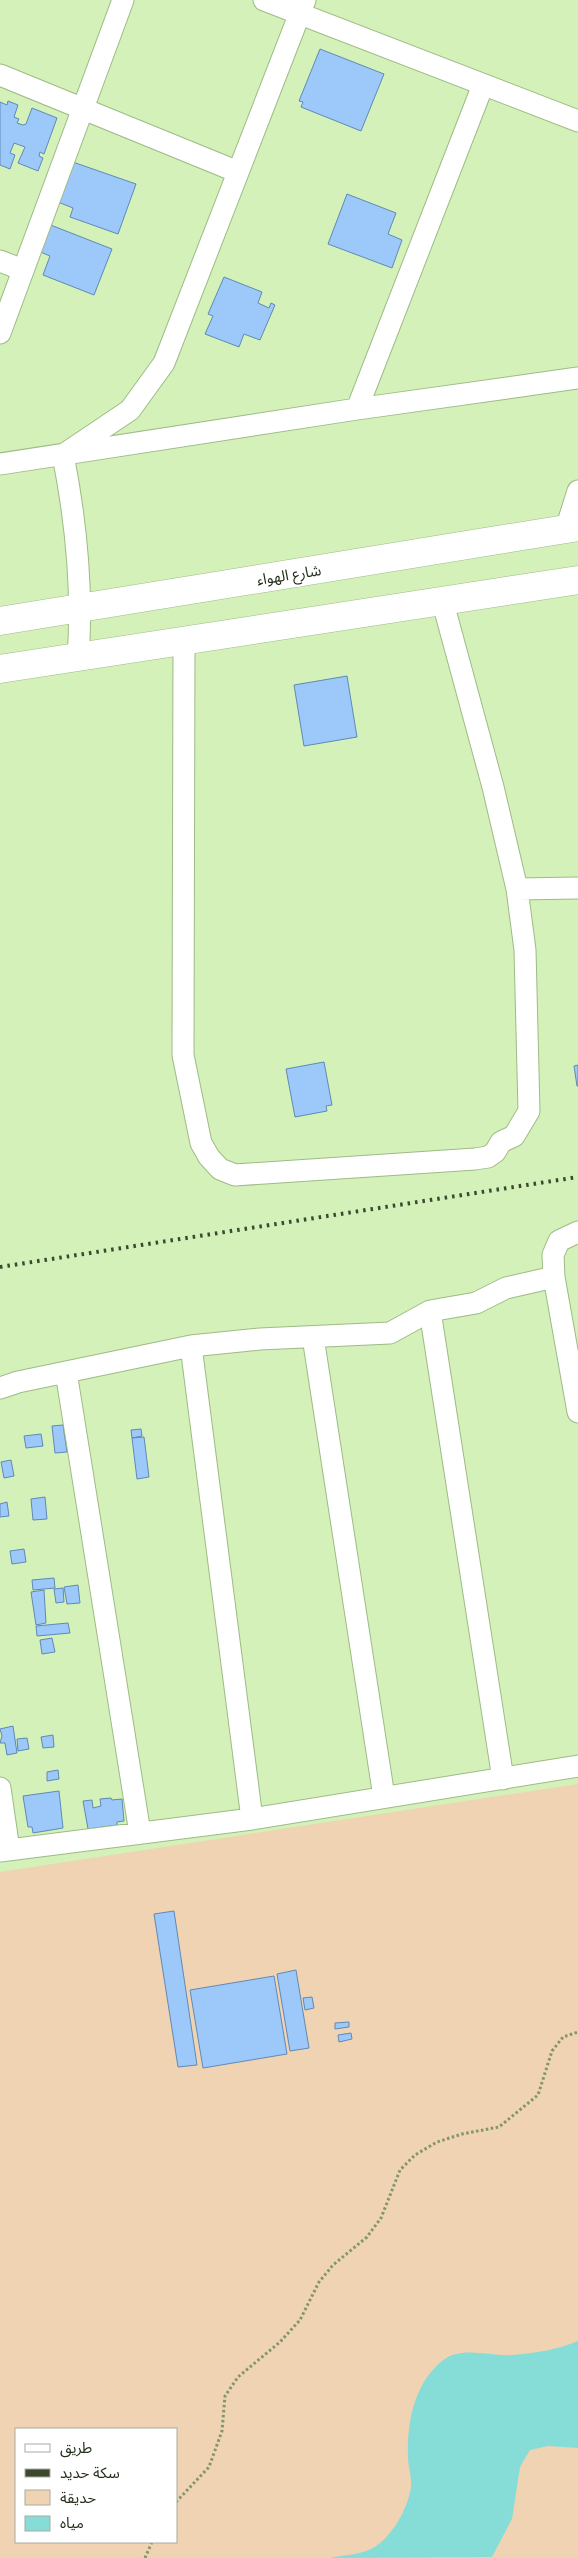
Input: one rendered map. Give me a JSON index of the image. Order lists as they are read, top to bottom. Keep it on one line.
{"streets":{"main road":["شارع الهواء"]},"legend":["طريق","سكة حديد","حديقة","مياه"]}
